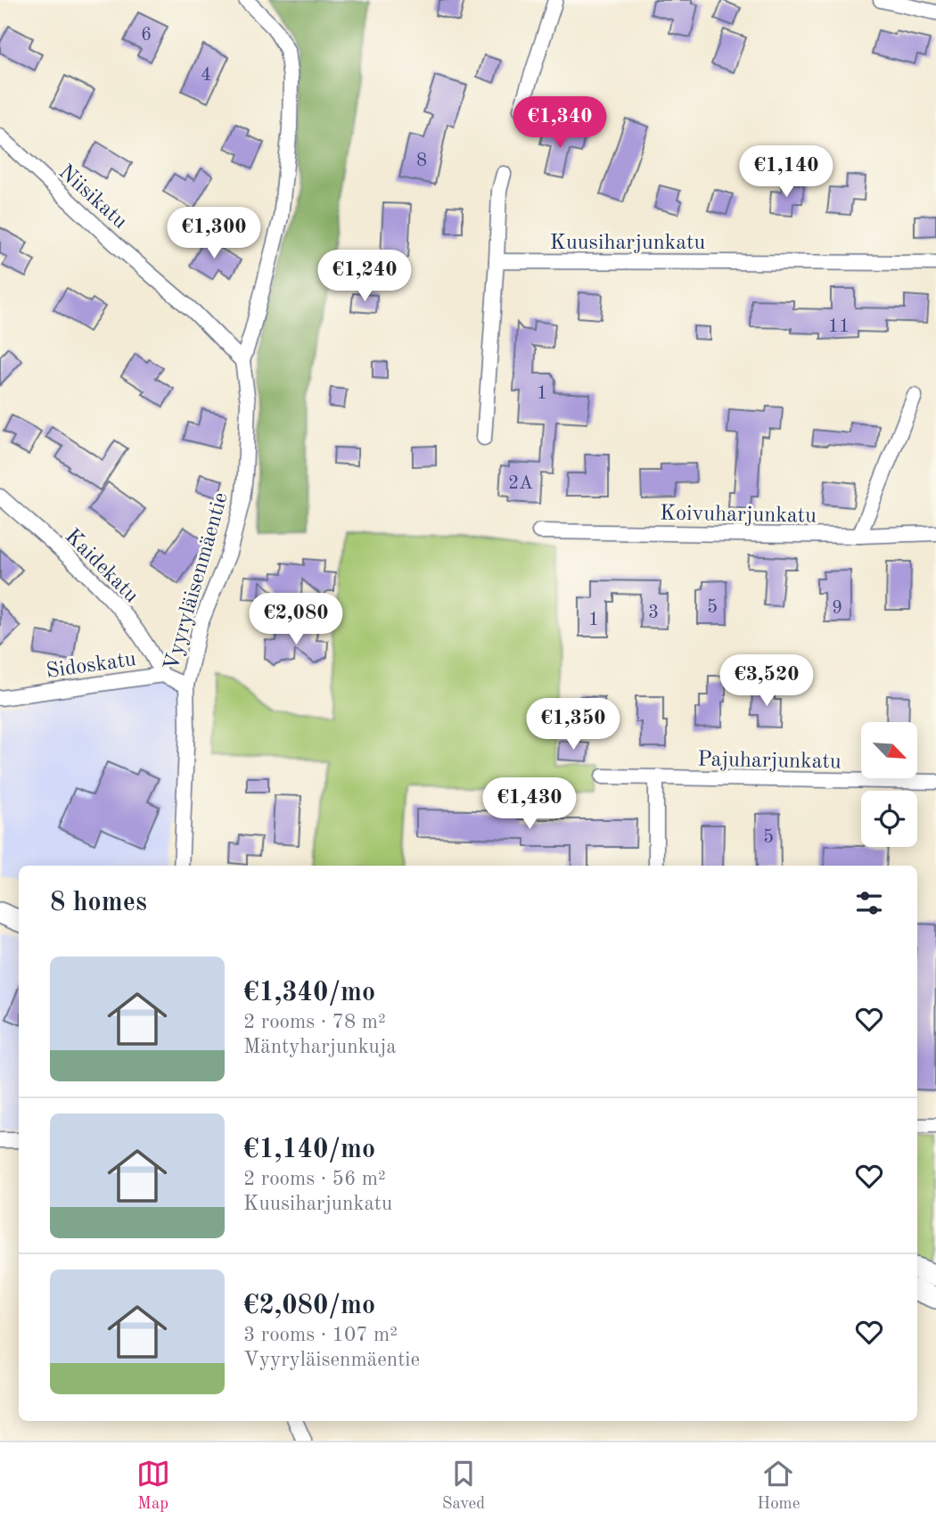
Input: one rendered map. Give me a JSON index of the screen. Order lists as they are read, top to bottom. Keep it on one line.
{"streets":{"street":["Niisikatu","Kuusiharjunkatu","Koivuharjunkatu","Kaidekatu","Vyyryläisenmäentie","Sidoskatu","Pajuharjunkatu"]},"crossings":[["Niisikatu","Vyyryläisenmäentie"],["Kaidekatu","Sidoskatu"],["Vyyryläisenmäentie","Sidoskatu"]],"house_numbers":["6","4","8","11","1","2A","5","9","3","1","5"],"north":"bottom right","page":{"price":["€1,340","€1,140","€1,300","€1,240","€2,080","€3,520","€1,350","€1,430"],"heading":"8 homes","list":[{"name":"€1,340/mo","note":"2 rooms · 78 m² · Mäntyharjunkuja"},{"name":"€1,140/mo","note":"2 rooms · 56 m² · Kuusiharjunkatu"},{"name":"€2,080/mo","note":"3 rooms · 107 m² · Vyyryläisenmäentie"}],"tabs":["Map","Saved","Home"]}}
